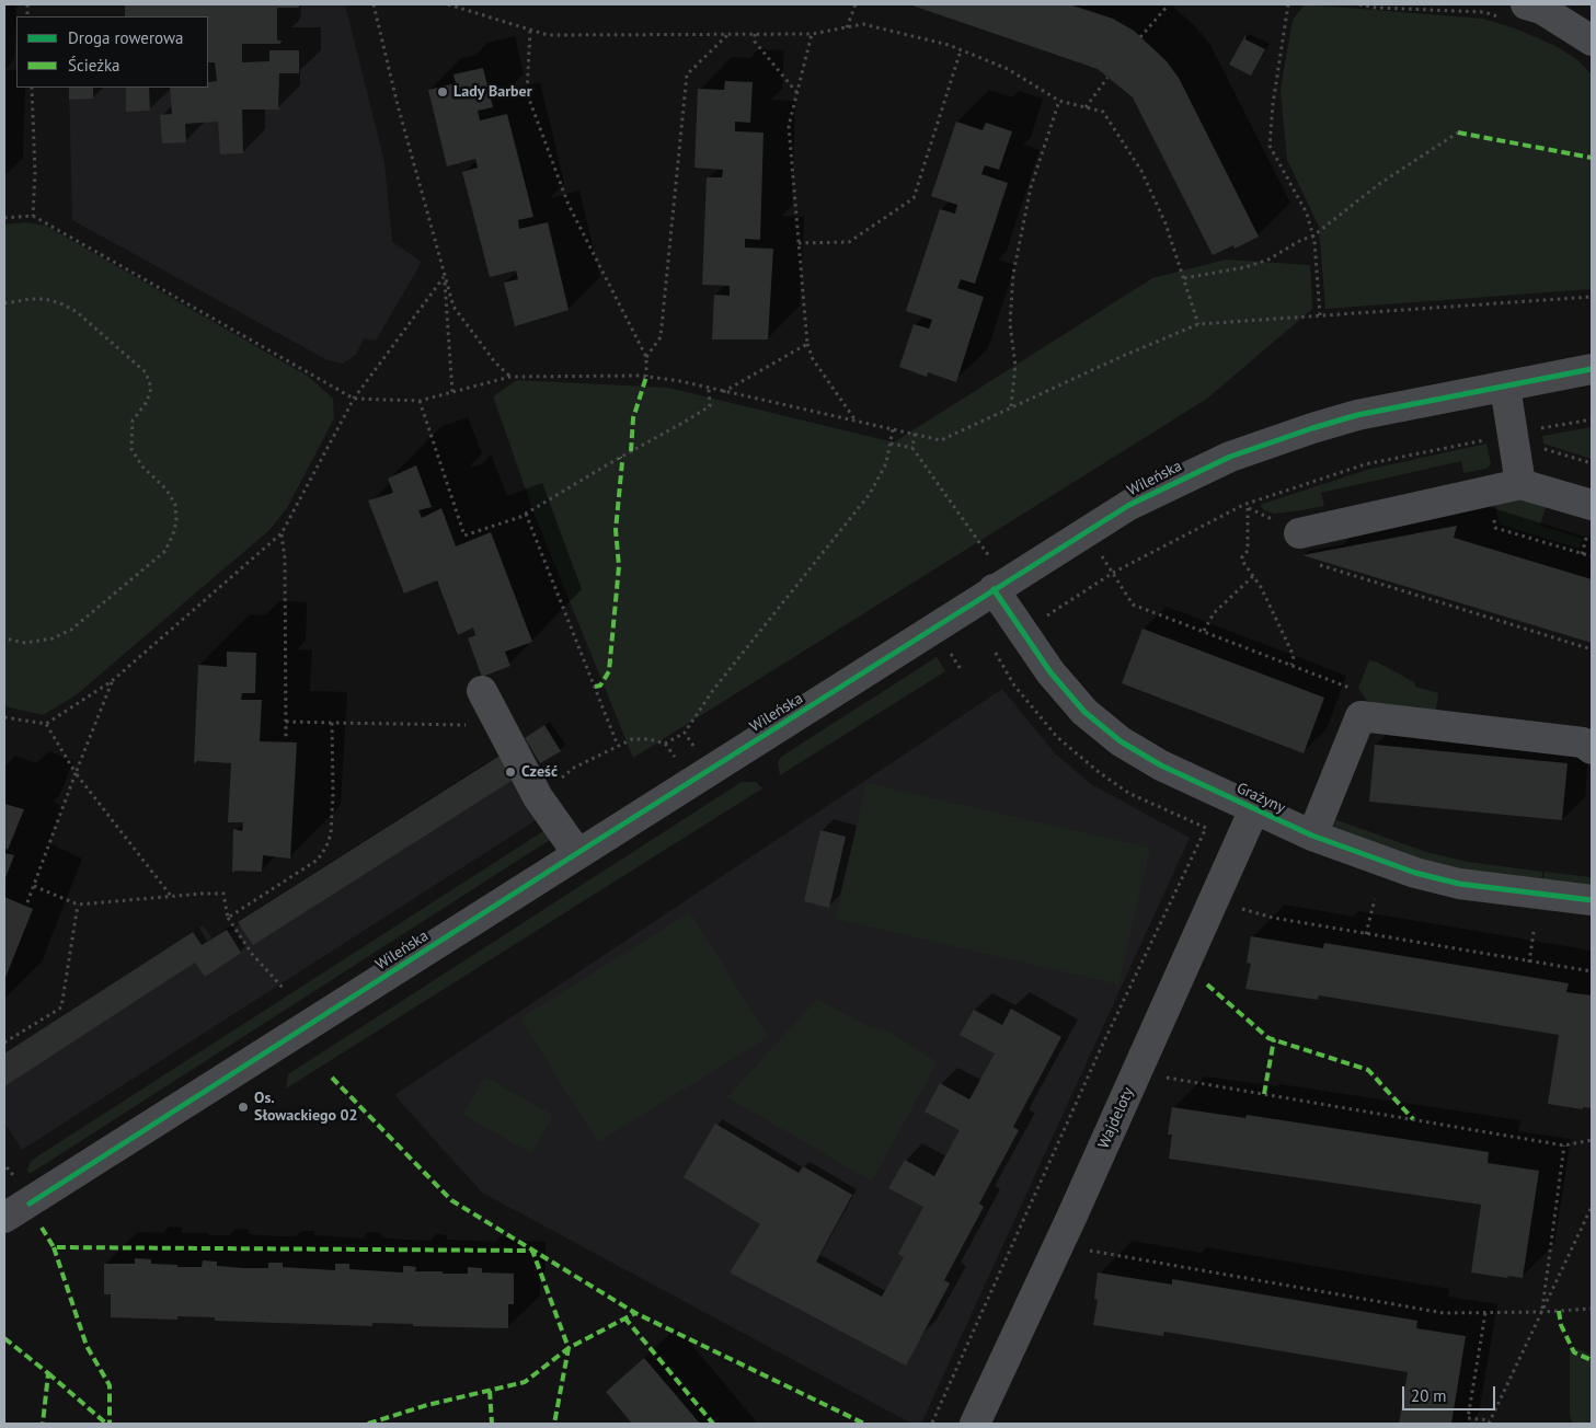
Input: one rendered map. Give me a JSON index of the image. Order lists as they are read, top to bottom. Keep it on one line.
{"streets":{"street":["Wileńska","Grażyny","Wajdeloty"]},"crossings":[["Wileńska","Grażyny"],["Grażyny","Wajdeloty"]],"places":["Lady Barber","Cześć","Os. Słowackiego 02"],"legend":["Droga rowerowa","Ścieżka"],"scale_bar":"20 m"}
